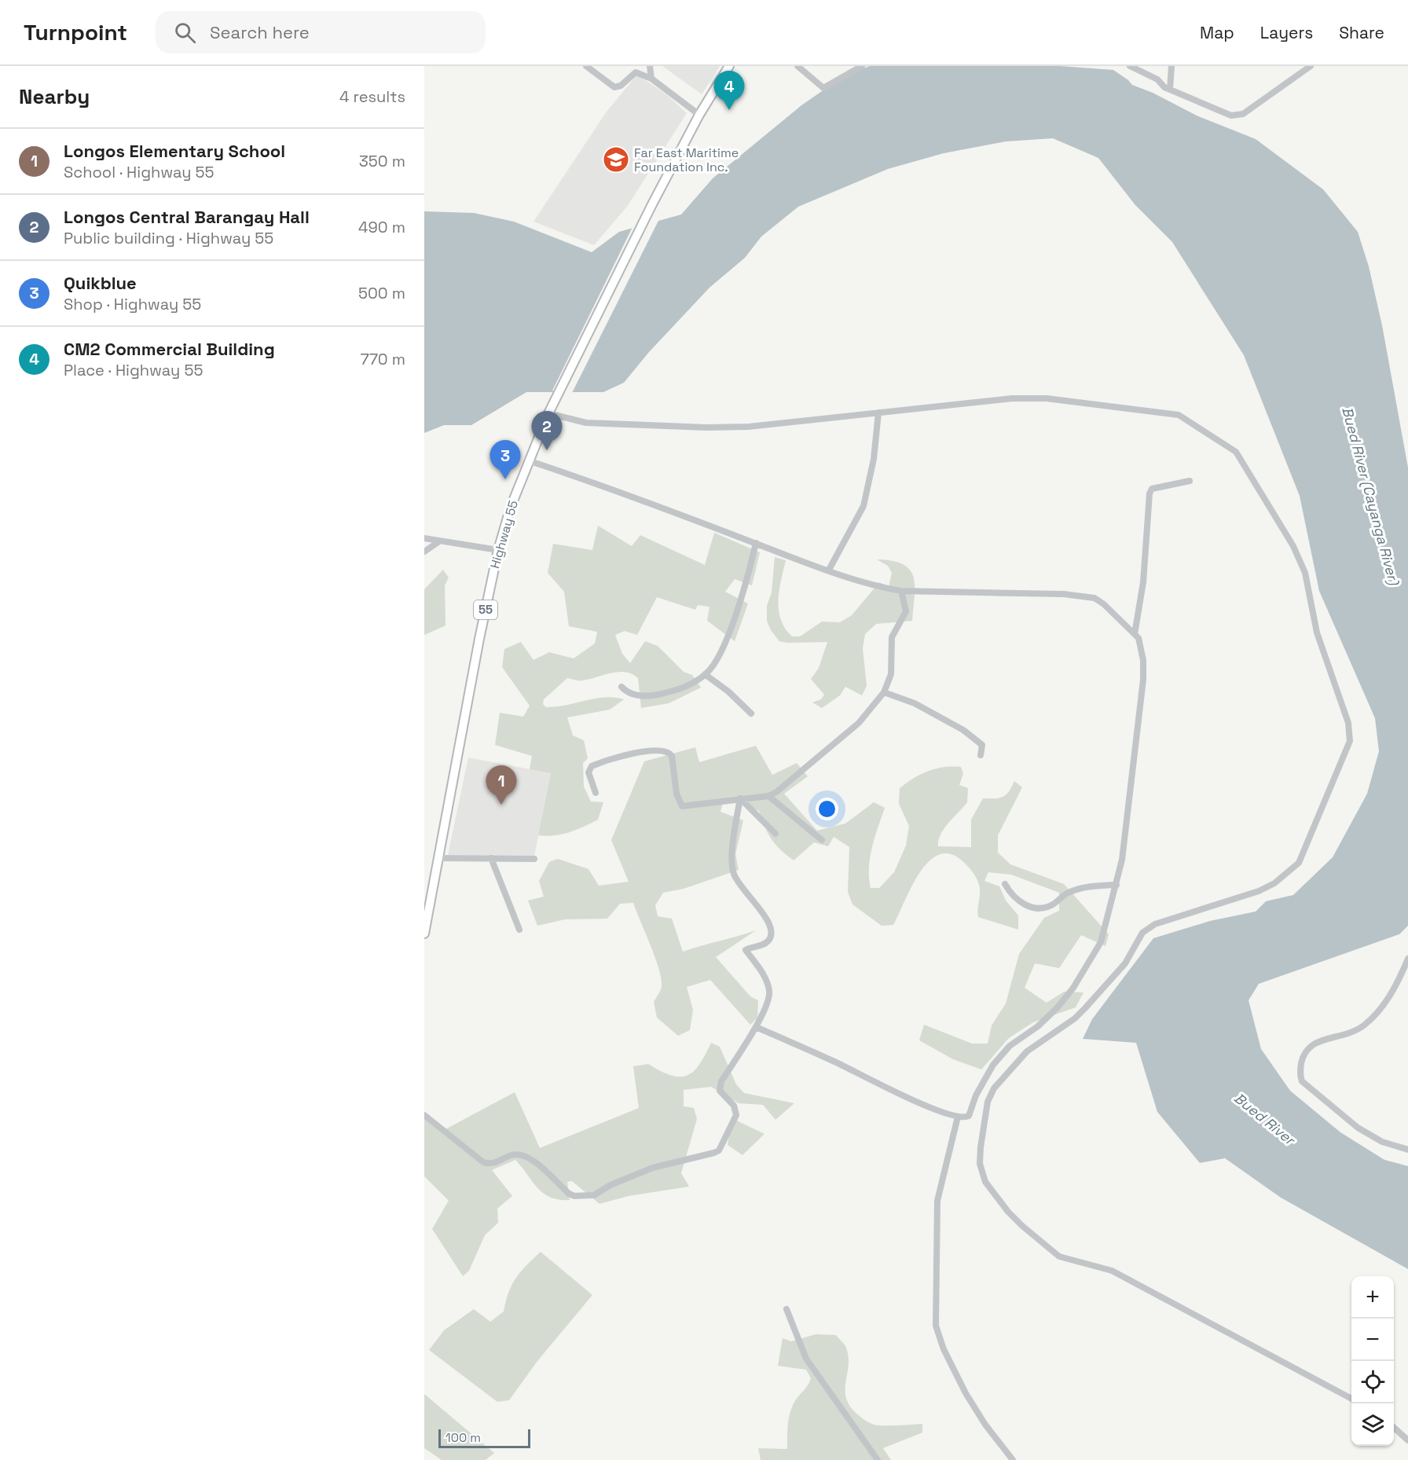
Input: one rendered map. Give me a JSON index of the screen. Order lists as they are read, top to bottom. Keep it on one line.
{"streets":{"highway":["Highway 55","55"]},"water":["Bued River (Cayanga River)","Bued River"],"places":{"school or university":["Far East Maritime Foundation Inc."]},"scale_bar":"100 m","page":{"header":"Turnpoint","search":"Search here","nav":["Map","Layers","Share"],"heading":["Nearby","4 results"],"pins":["4","2","3","1"],"list":[{"mark":"1","name":"Longos Elementary School","note":"School · Highway 55","value":"350 m"},{"mark":"2","name":"Longos Central Barangay Hall","note":"Public building · Highway 55","value":"490 m"},{"mark":"3","name":"Quikblue","note":"Shop · Highway 55","value":"500 m"},{"mark":"4","name":"CM2 Commercial Building","note":"Place · Highway 55","value":"770 m"}],"map_buttons":["+","−"],"scale":"100 m"}}
